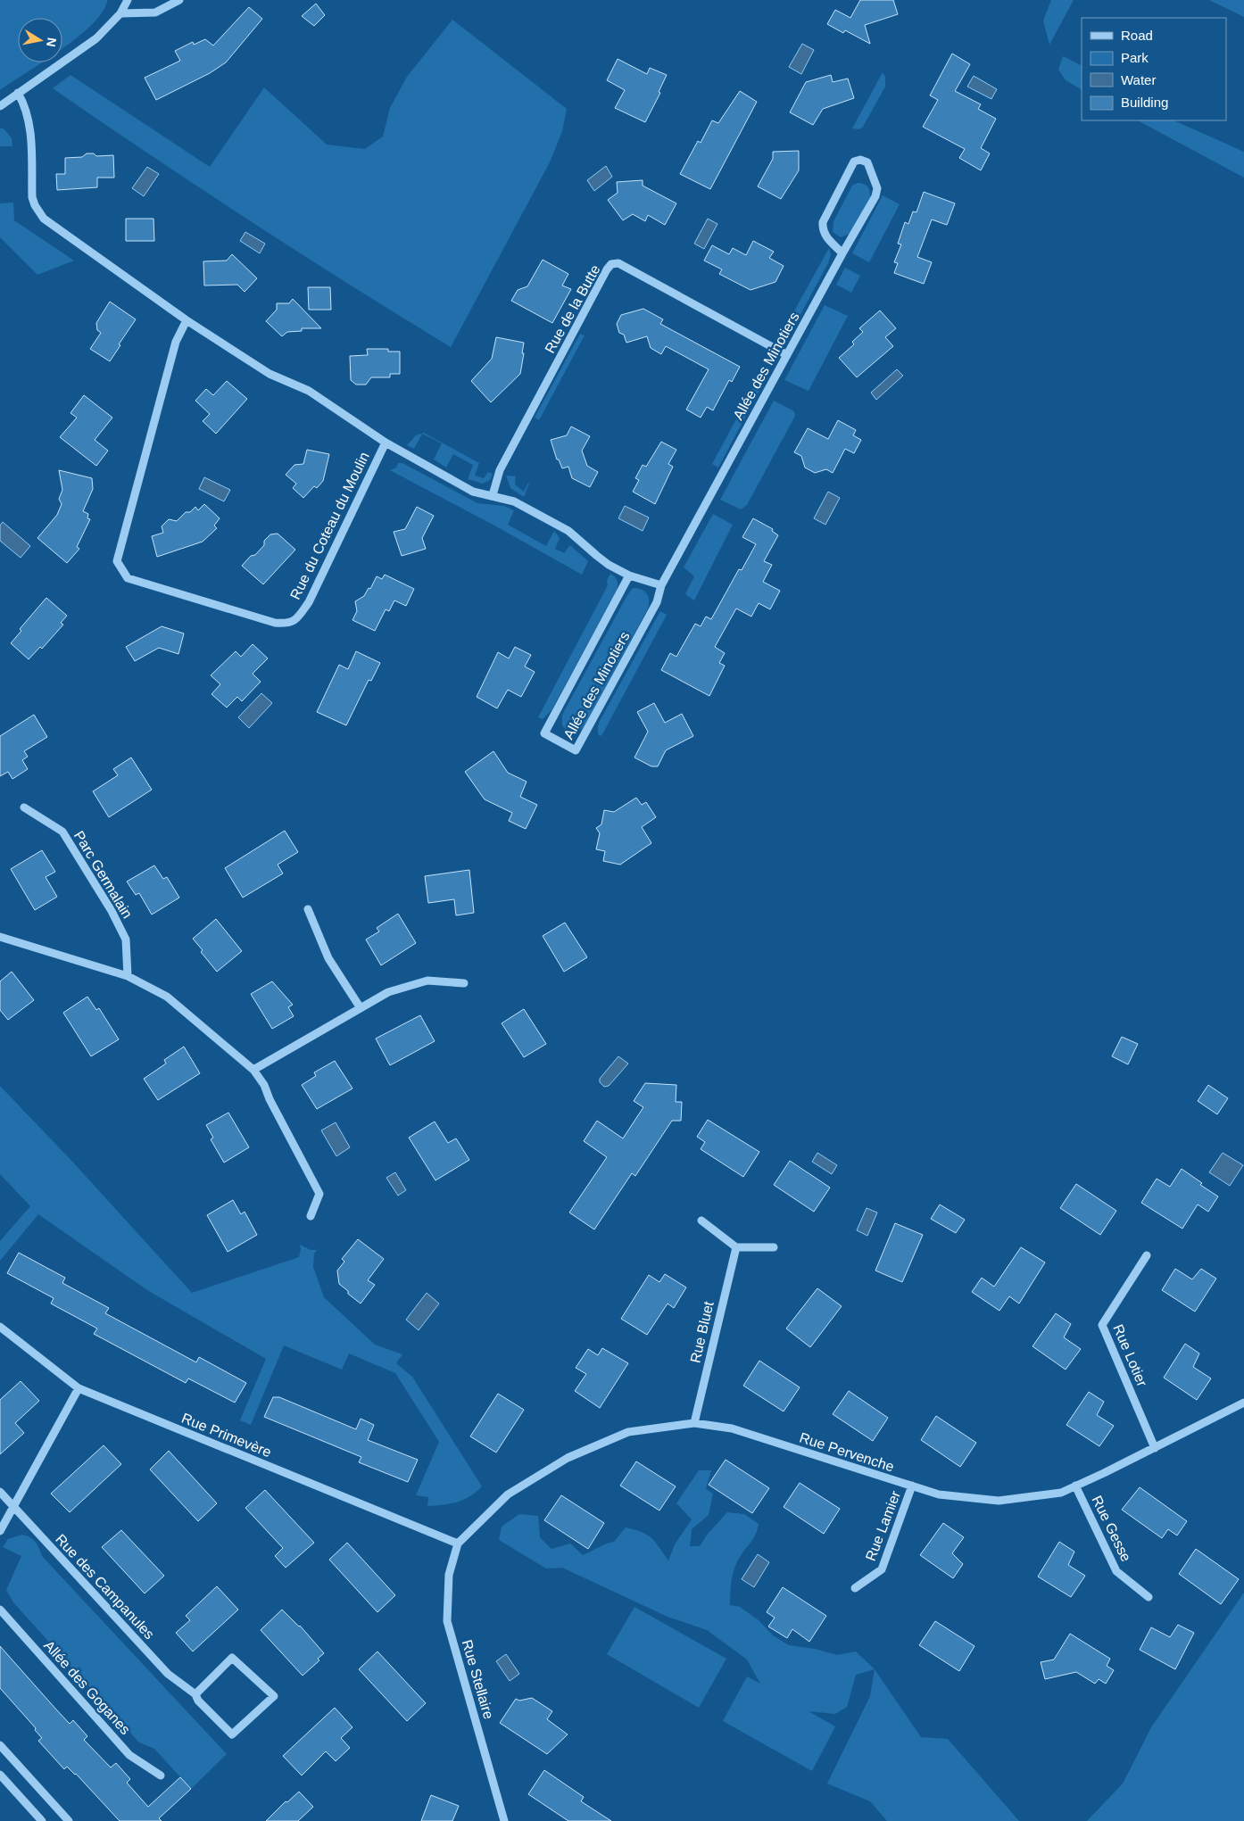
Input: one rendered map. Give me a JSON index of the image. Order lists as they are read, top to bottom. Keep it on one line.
{"streets":{"street":["Rue de la Butte","Allée des Minotiers","Rue du Coteau du Moulin","Parc Germalain","Rue Bluet","Rue Lotier","Rue Primevère","Rue Pervenche","Rue Lamier","Rue Gesse","Rue des Campanules","Rue Stellaire","Allée des Goganes"]},"crossings":[["Rue de la Butte","Allée des Minotiers"],["Rue Bluet","Rue Pervenche"],["Rue Lotier","Rue Pervenche"],["Rue Primevère","Rue Pervenche"],["Rue Primevère","Rue Stellaire"],["Rue Pervenche","Rue Lamier"],["Rue Pervenche","Rue Gesse"],["Rue Pervenche","Rue Stellaire"]],"legend":["Road","Park","Water","Building"],"north":"right"}
